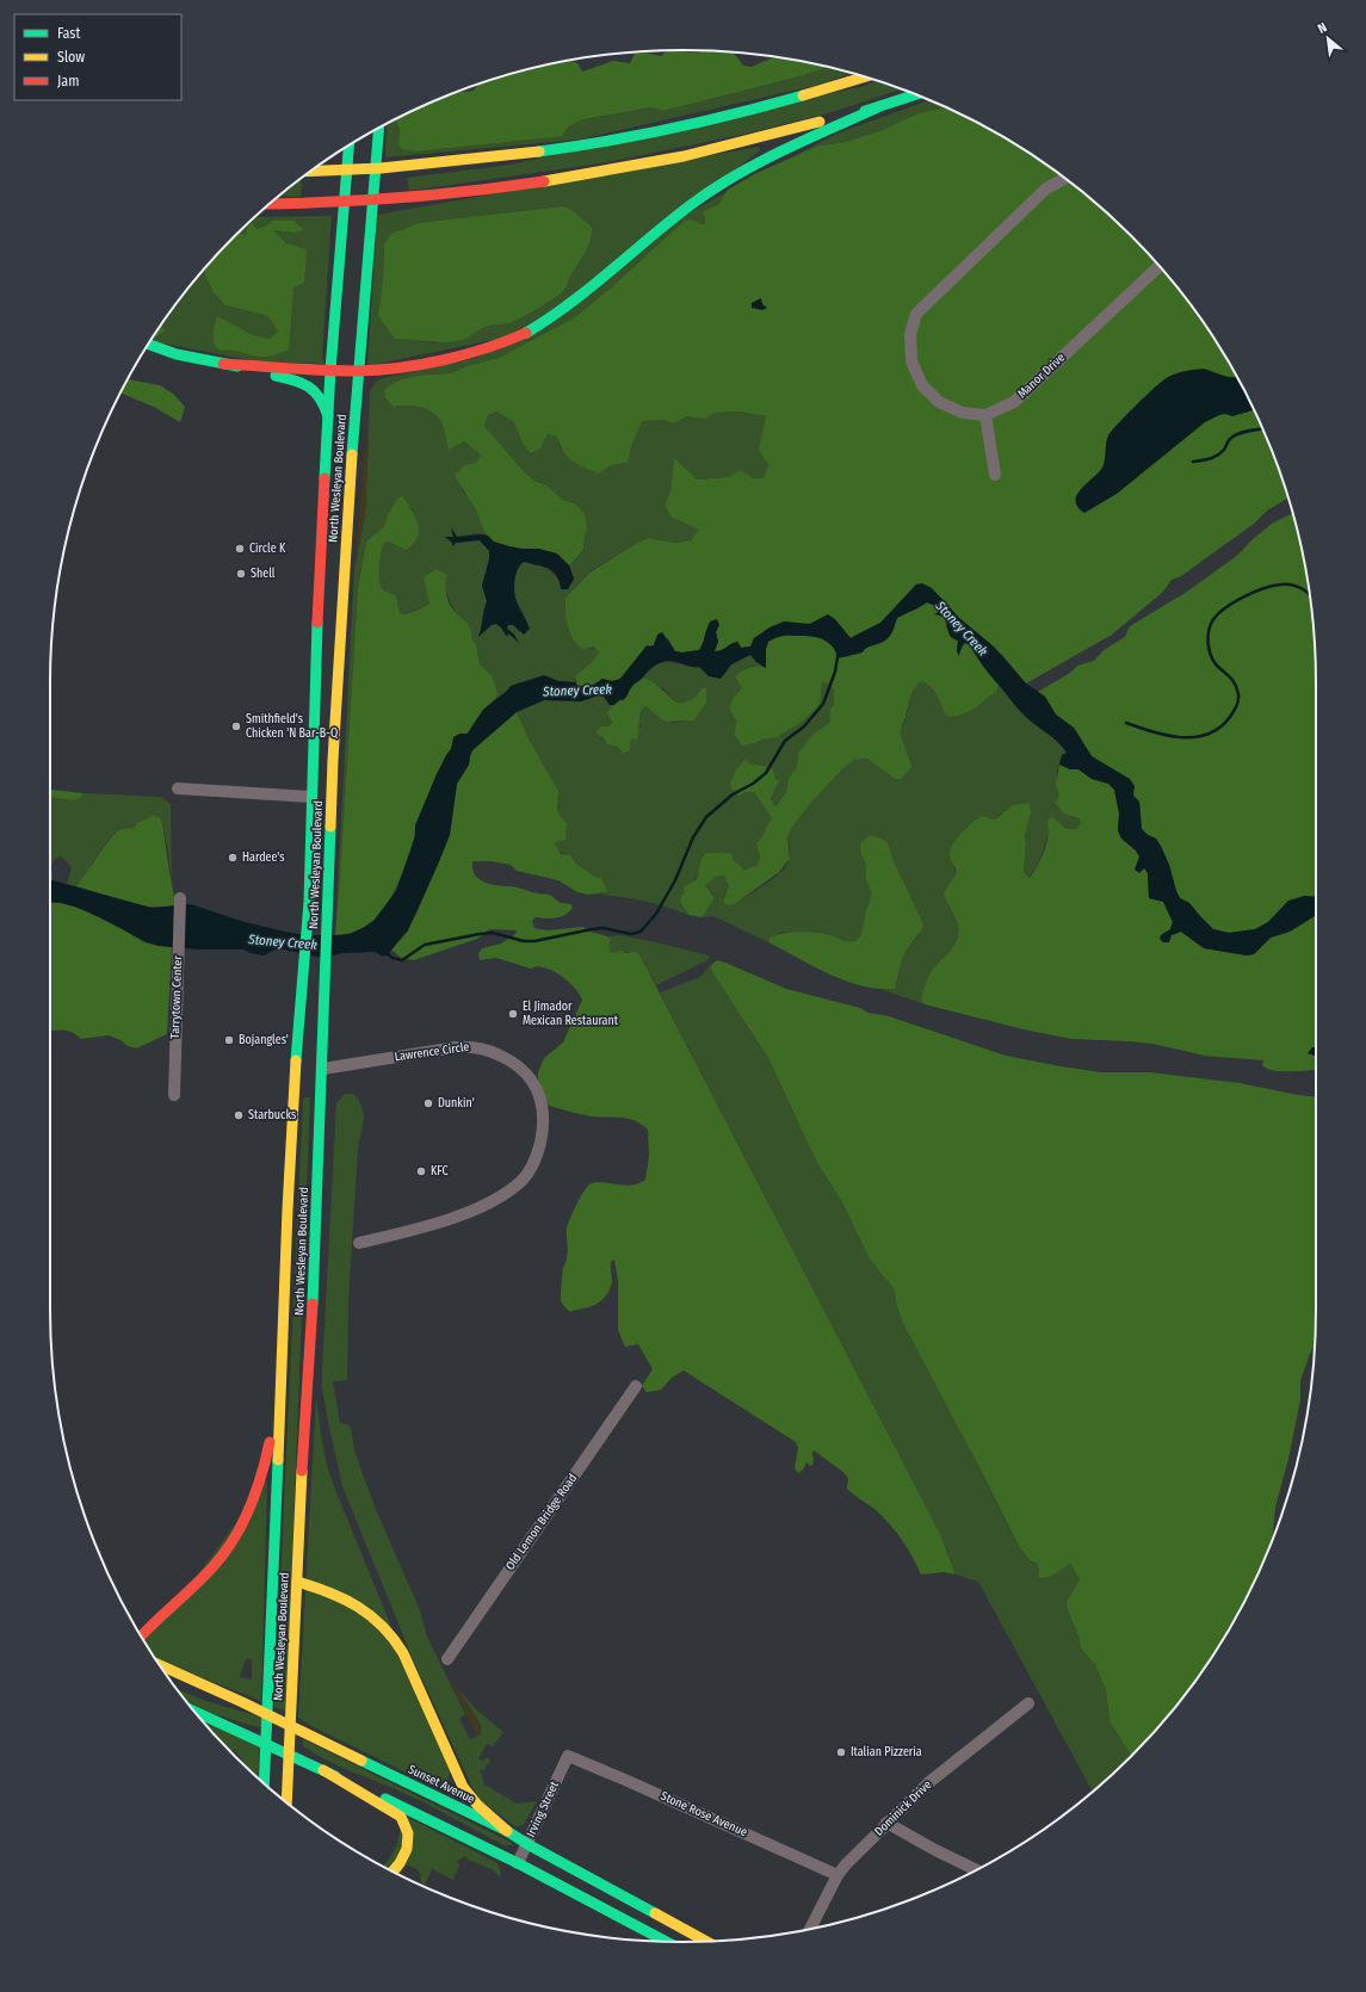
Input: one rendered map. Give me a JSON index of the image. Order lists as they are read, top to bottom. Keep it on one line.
{"streets":{"main road":["North Wesleyan Boulevard","Sunset Avenue"],"street":["Manor Drive","Tarrytown Center","Lawrence Circle","Old Lemon Bridge Road","Dominick Drive","Irving Street","Stone Rose Avenue"]},"crossings":[["North Wesleyan Boulevard","Lawrence Circle"],["Sunset Avenue","Irving Street"],["Dominick Drive","Stone Rose Avenue"],["Irving Street","Stone Rose Avenue"]],"water":["Stoney Creek"],"places":["Circle K","Shell","Smithfield's Chicken 'N Bar-B-Q","Hardee's","El Jimador Mexican Restaurant","Bojangles'","Dunkin'","Starbucks","KFC","Italian Pizzeria"],"legend":["Fast","Slow","Jam"],"north":"top left"}
